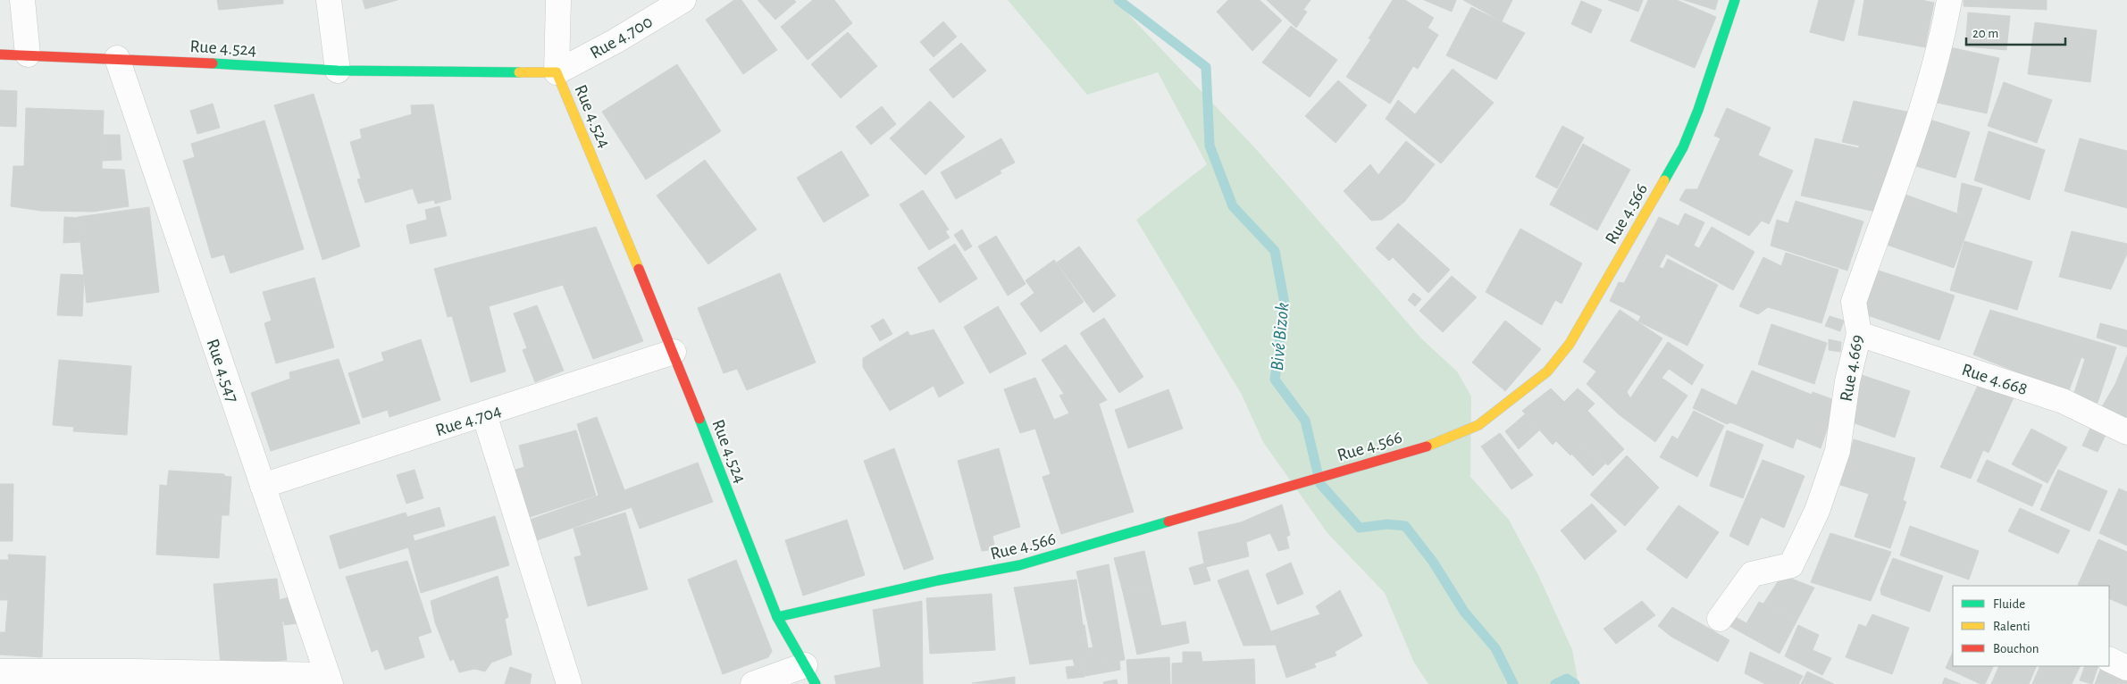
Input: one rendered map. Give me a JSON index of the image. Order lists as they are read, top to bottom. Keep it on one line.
{"streets":{"street":["Rue 4.700","Rue 4.524","Rue 4.566","Rue 4.669","Rue 4.547","Rue 4.668","Rue 4.704"]},"crossings":[["Rue 4.700","Rue 4.524"],["Rue 4.524","Rue 4.566"],["Rue 4.524","Rue 4.547"],["Rue 4.524","Rue 4.704"],["Rue 4.669","Rue 4.668"],["Rue 4.547","Rue 4.704"]],"water":["Bivé Bizok"],"legend":["Fluide","Ralenti","Bouchon"],"scale_bar":"20 m"}
